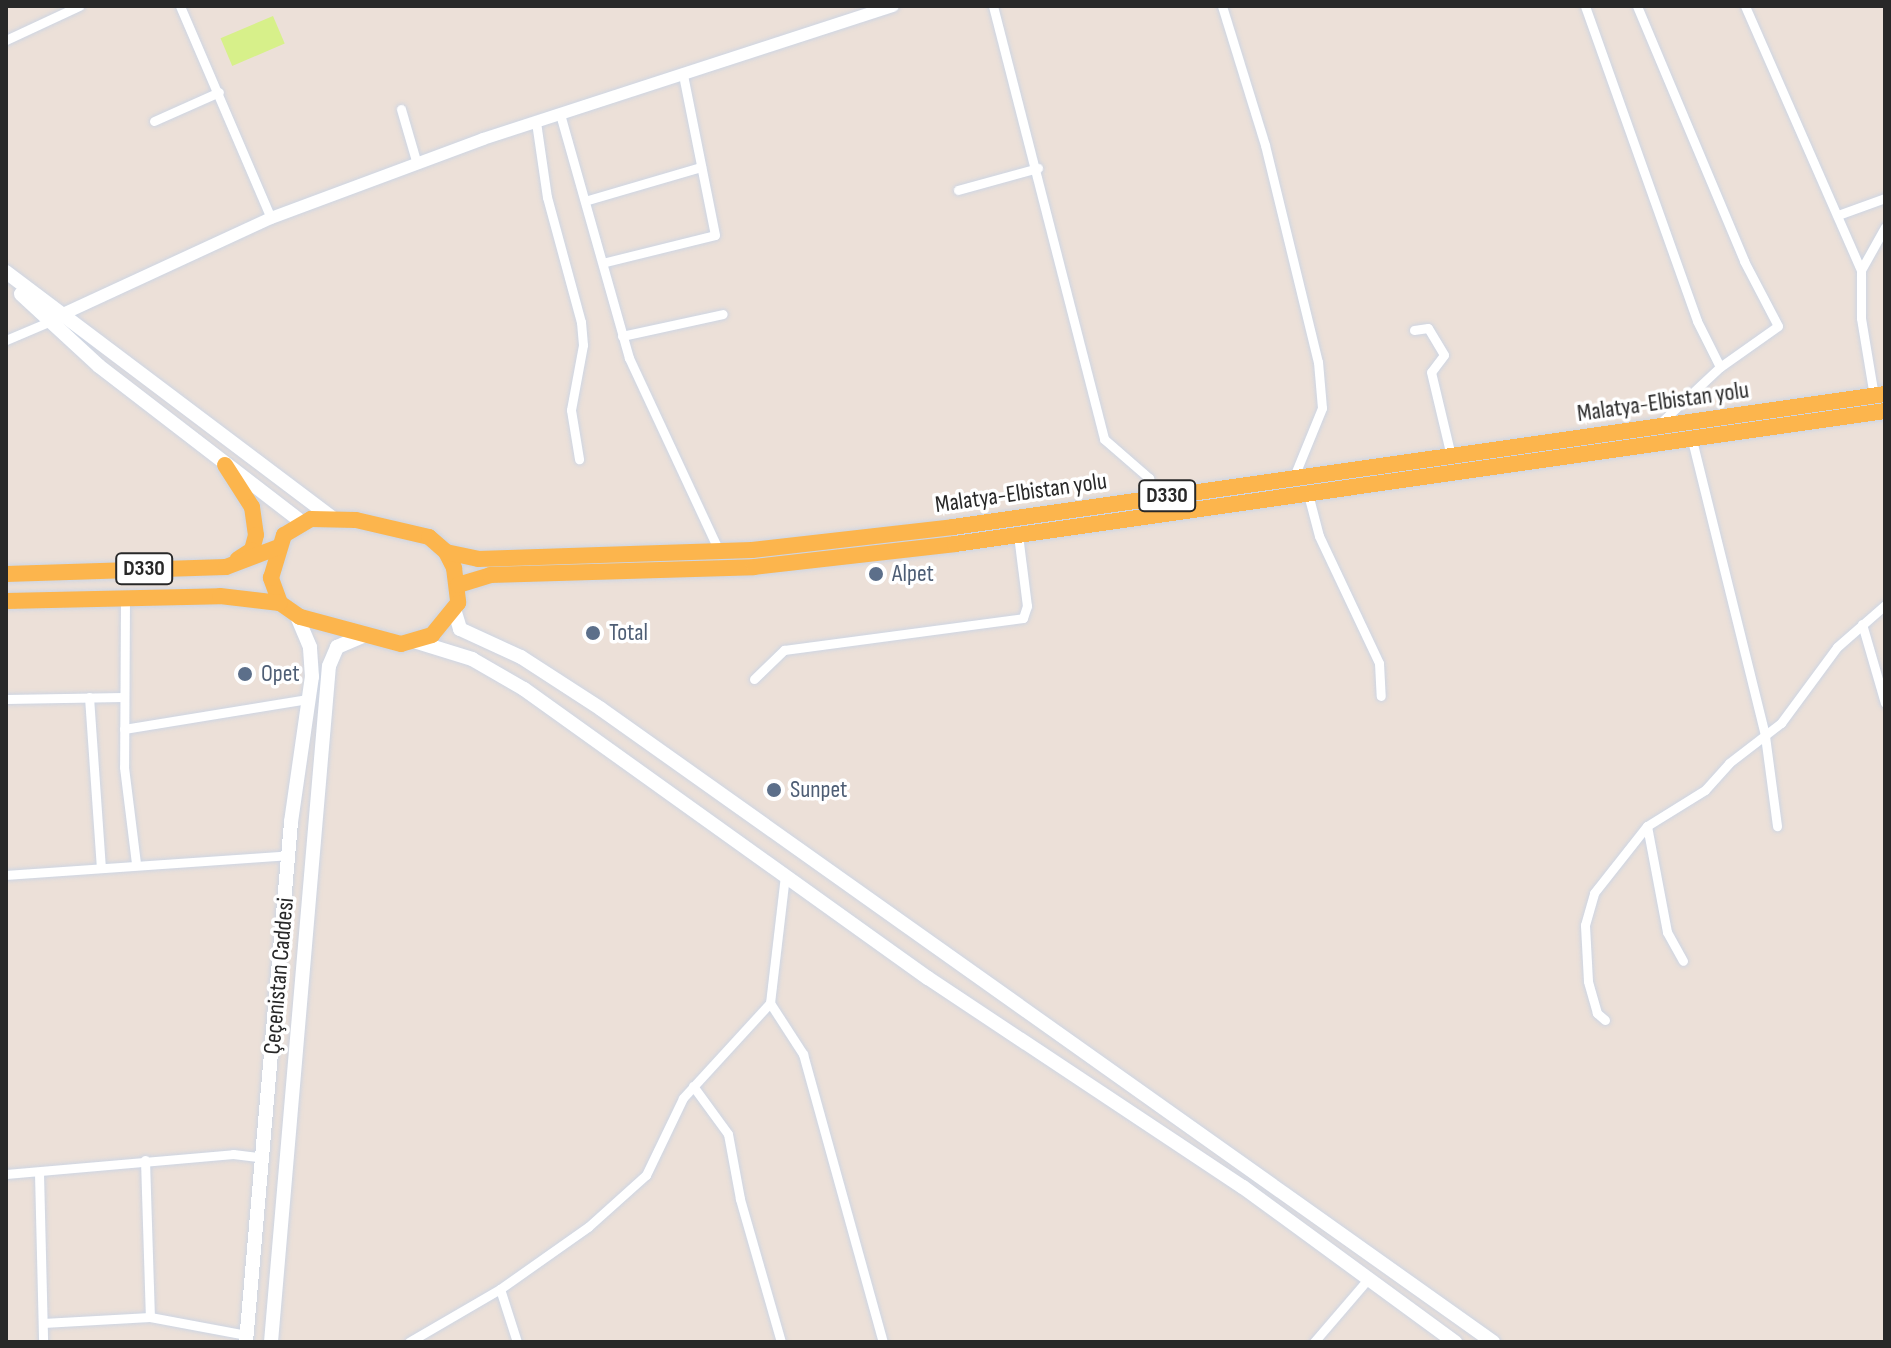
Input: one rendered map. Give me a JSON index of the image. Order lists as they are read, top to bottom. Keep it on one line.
{"streets":{"main road":["Malatya-Elbistan yolu","D330","Çeçenistan Caddesi"]},"crossings":[["Malatya-Elbistan yolu","D330"],["Malatya-Elbistan yolu","Çeçenistan Caddesi"],["D330","Çeçenistan Caddesi"]],"places":["Alpet","Total","Opet","Sunpet"]}
